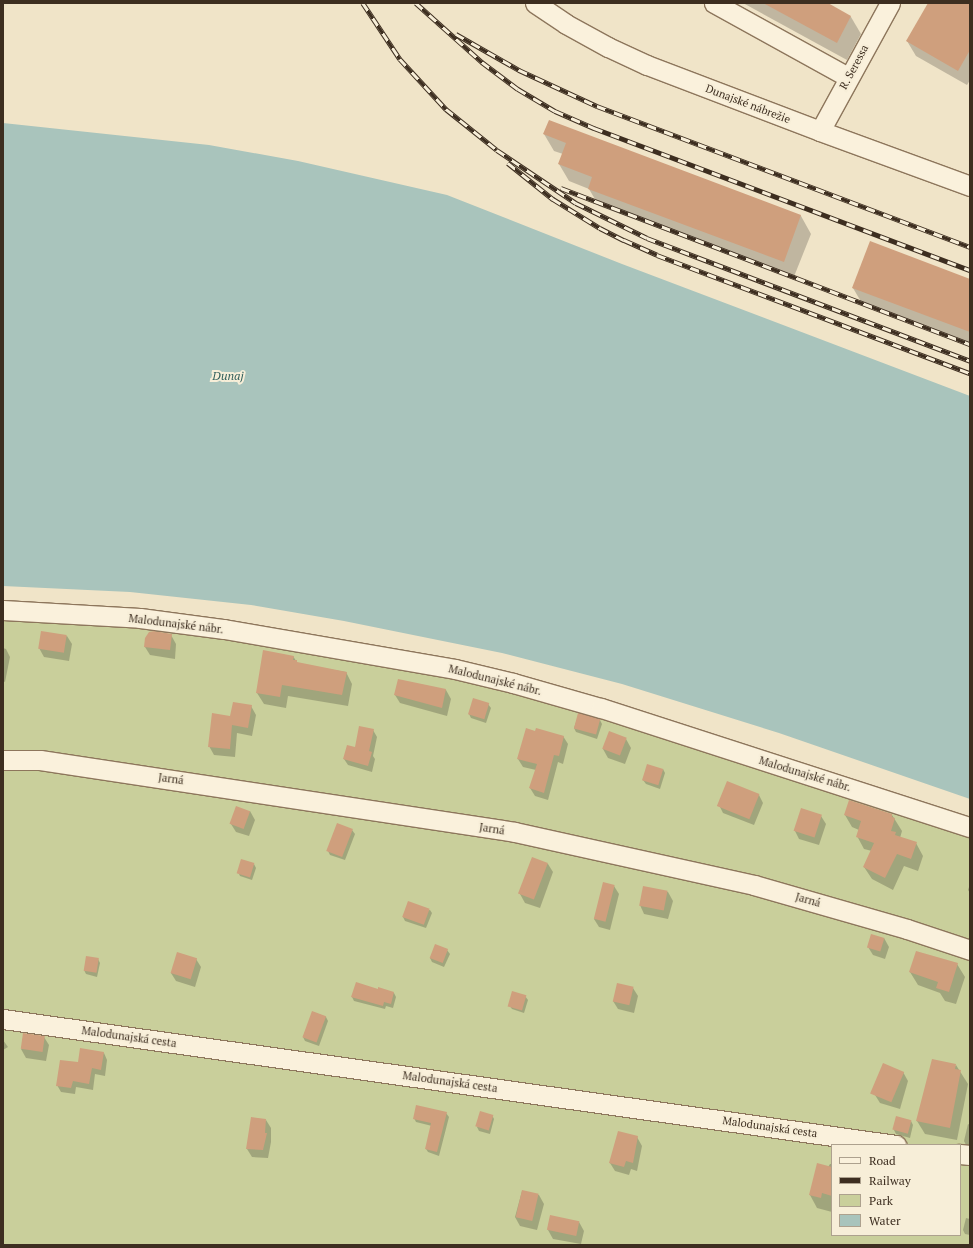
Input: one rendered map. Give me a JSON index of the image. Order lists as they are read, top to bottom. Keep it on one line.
{"streets":{"street":["R. Seressa","Dunajské nábrežie","Malodunajské nábr.","Jarná","Malodunajská cesta"]},"crossings":[["R. Seressa","Dunajské nábrežie"]],"water":["Dunaj"],"legend":["Road","Railway","Park","Water"]}
